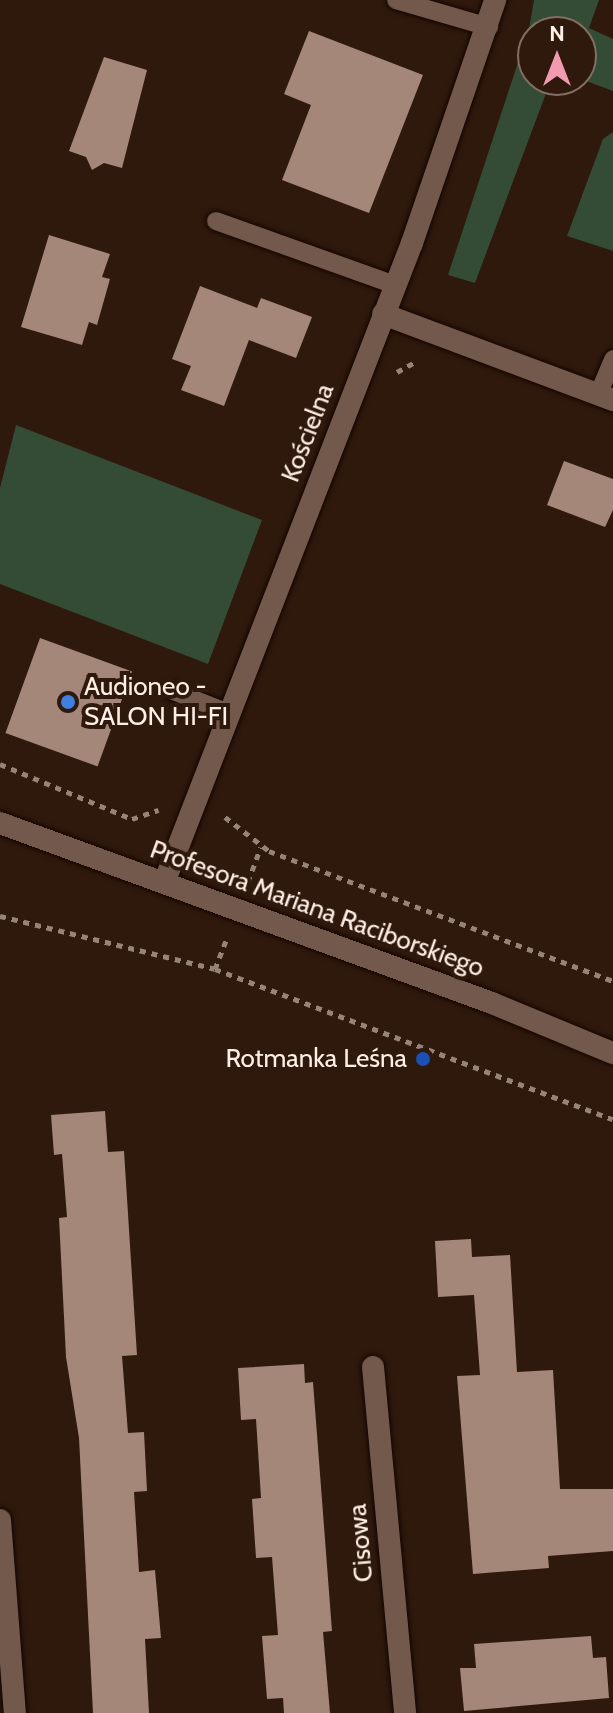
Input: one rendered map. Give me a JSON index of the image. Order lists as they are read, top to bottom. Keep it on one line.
{"streets":{"street":["Kościelna","Profesora Mariana Raciborskiego","Cisowa"]},"crossings":[["Kościelna","Profesora Mariana Raciborskiego"]],"places":["Audioneo - SALON HI-FI","Rotmanka Leśna"],"north":"top"}
